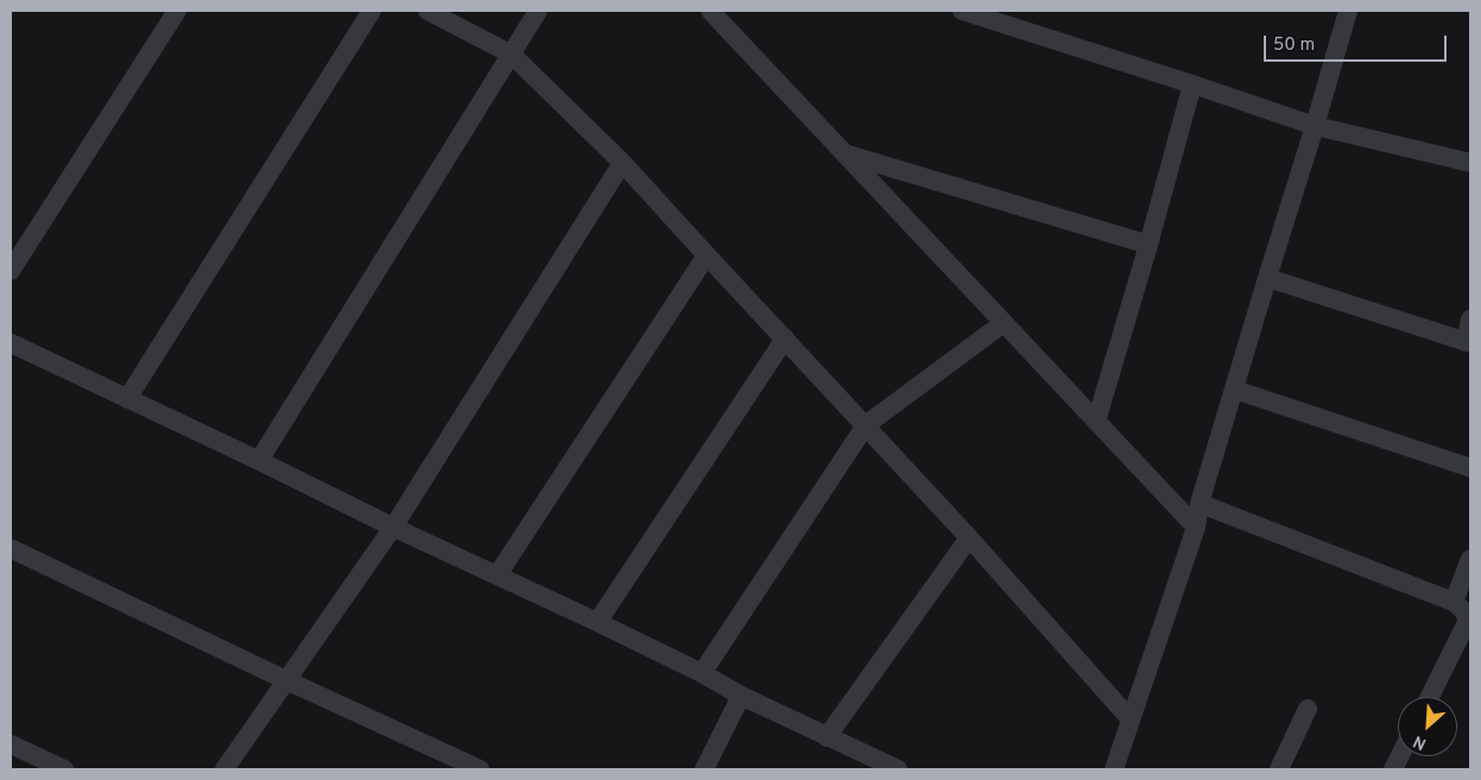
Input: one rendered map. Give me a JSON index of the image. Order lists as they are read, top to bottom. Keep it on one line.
{"scale_bar":"50 m","north":"bottom left"}
